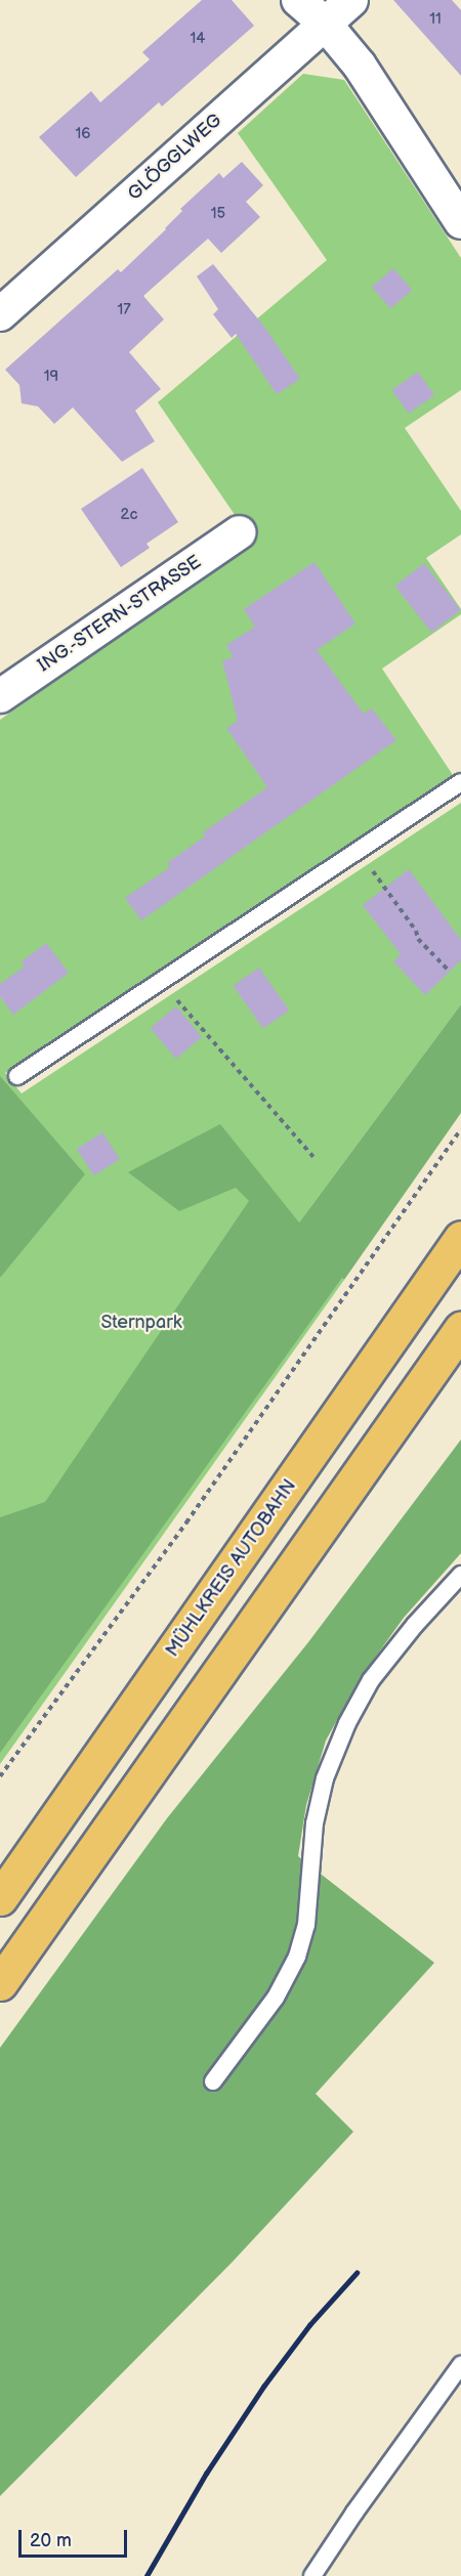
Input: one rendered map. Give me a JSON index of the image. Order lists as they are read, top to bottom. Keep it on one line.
{"streets":{"highway":["MÜHLKREIS AUTOBAHN"],"street":["GLÖGGLWEG","ING.-STERN-STRASSE"]},"parks":["Sternpark"],"house_numbers":["11","14","16","15","17","19","2c"],"scale_bar":"20 m"}
